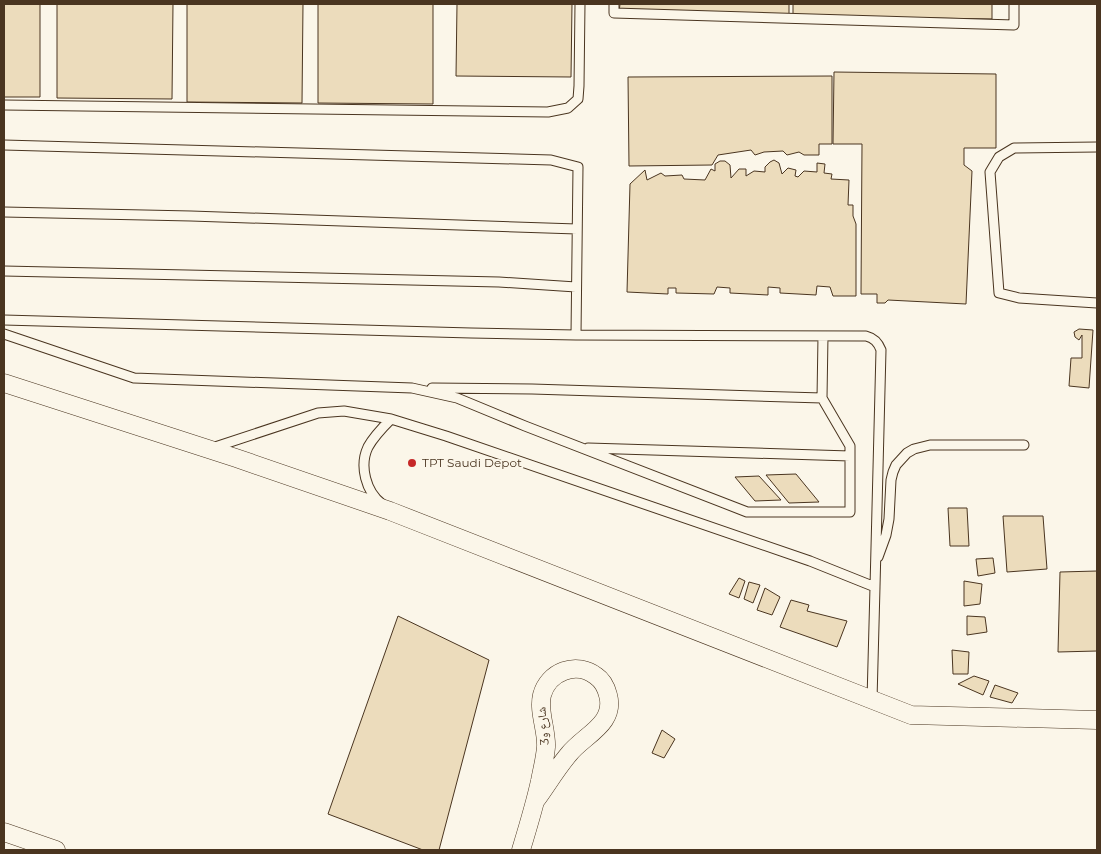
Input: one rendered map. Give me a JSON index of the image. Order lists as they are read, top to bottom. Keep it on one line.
{"streets":{"street":["شارع و3"]},"places":["TPT Saudi Depot"]}
